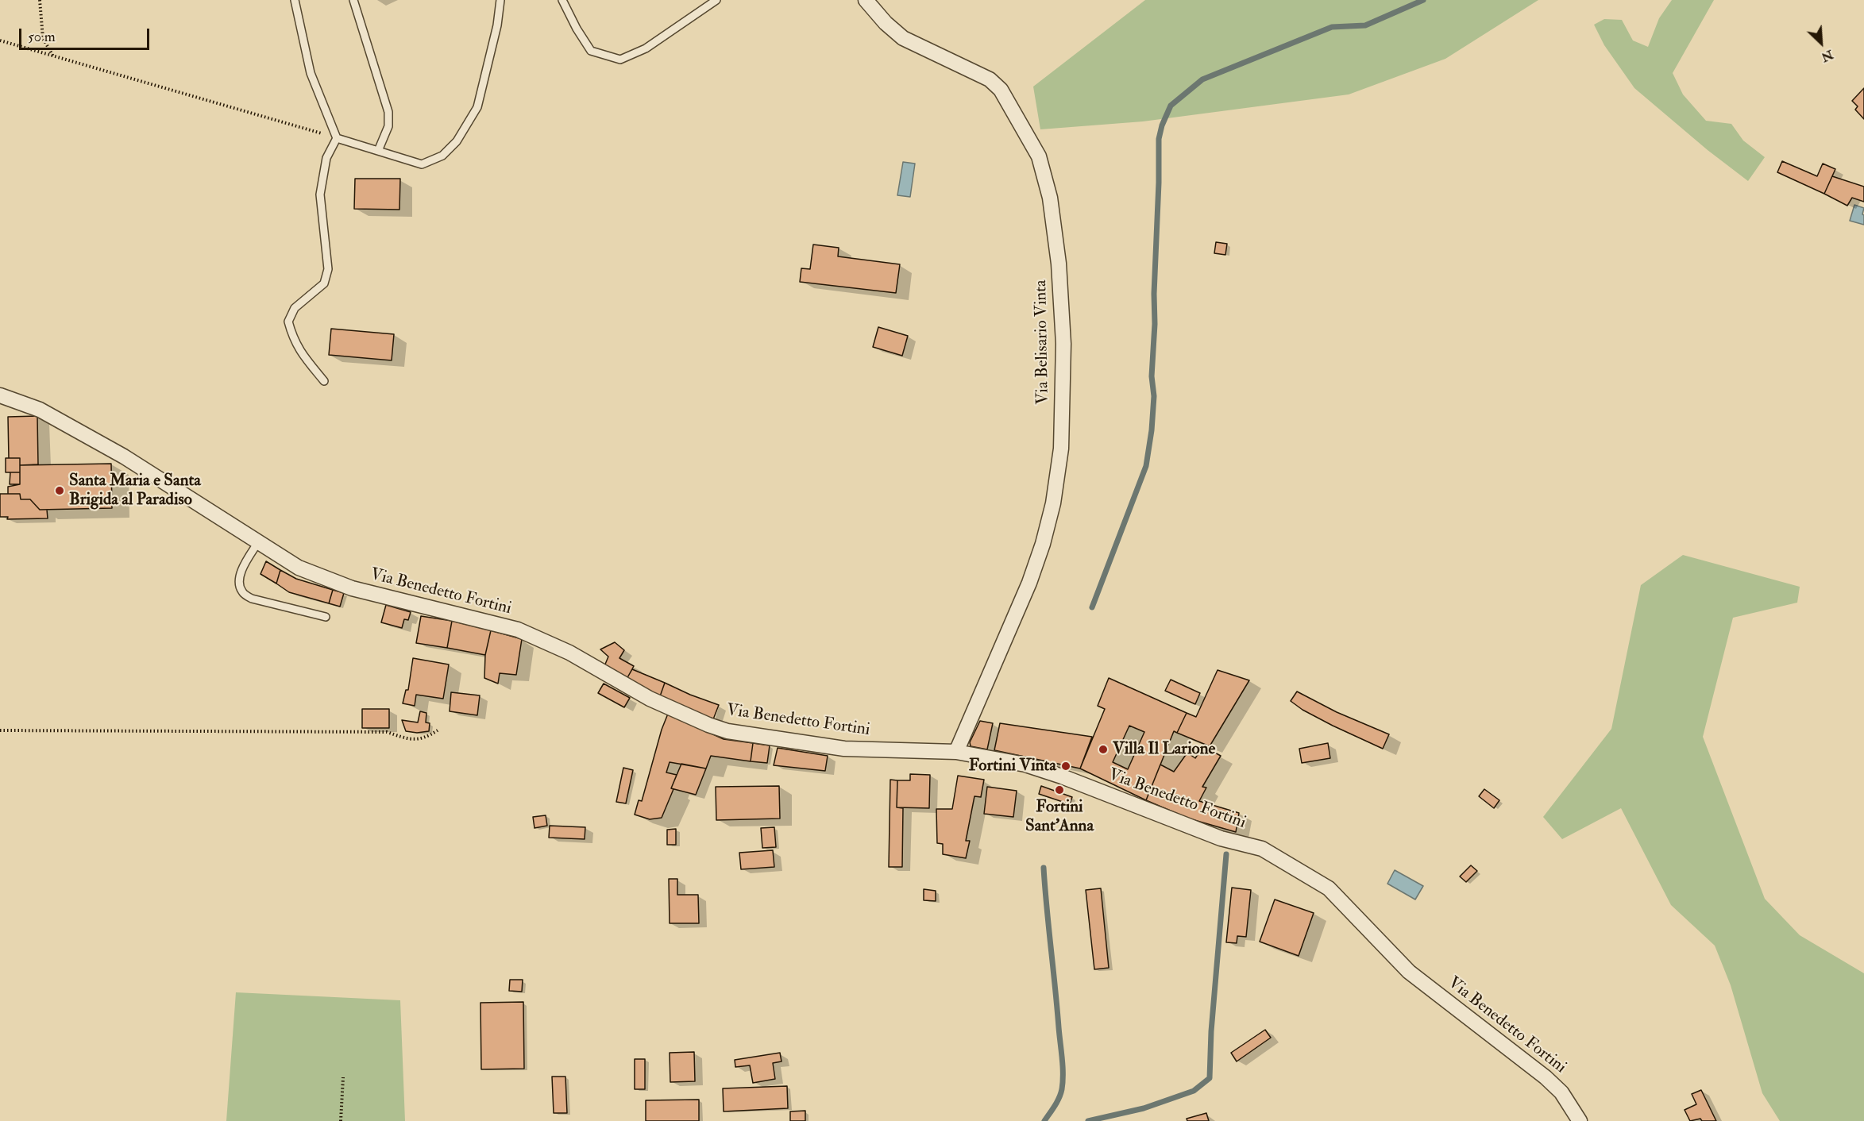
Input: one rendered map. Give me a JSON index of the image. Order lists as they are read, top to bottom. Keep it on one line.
{"streets":{"street":["Via Belisario Vinta","Via Benedetto Fortini"]},"crossings":[["Via Belisario Vinta","Via Benedetto Fortini"]],"places":["Santa Maria e Santa Brigida al Paradiso","Villa Il Larione","Fortini Vinta","Fortini Sant'Anna"],"scale_bar":"50 m","north":"bottom right"}
